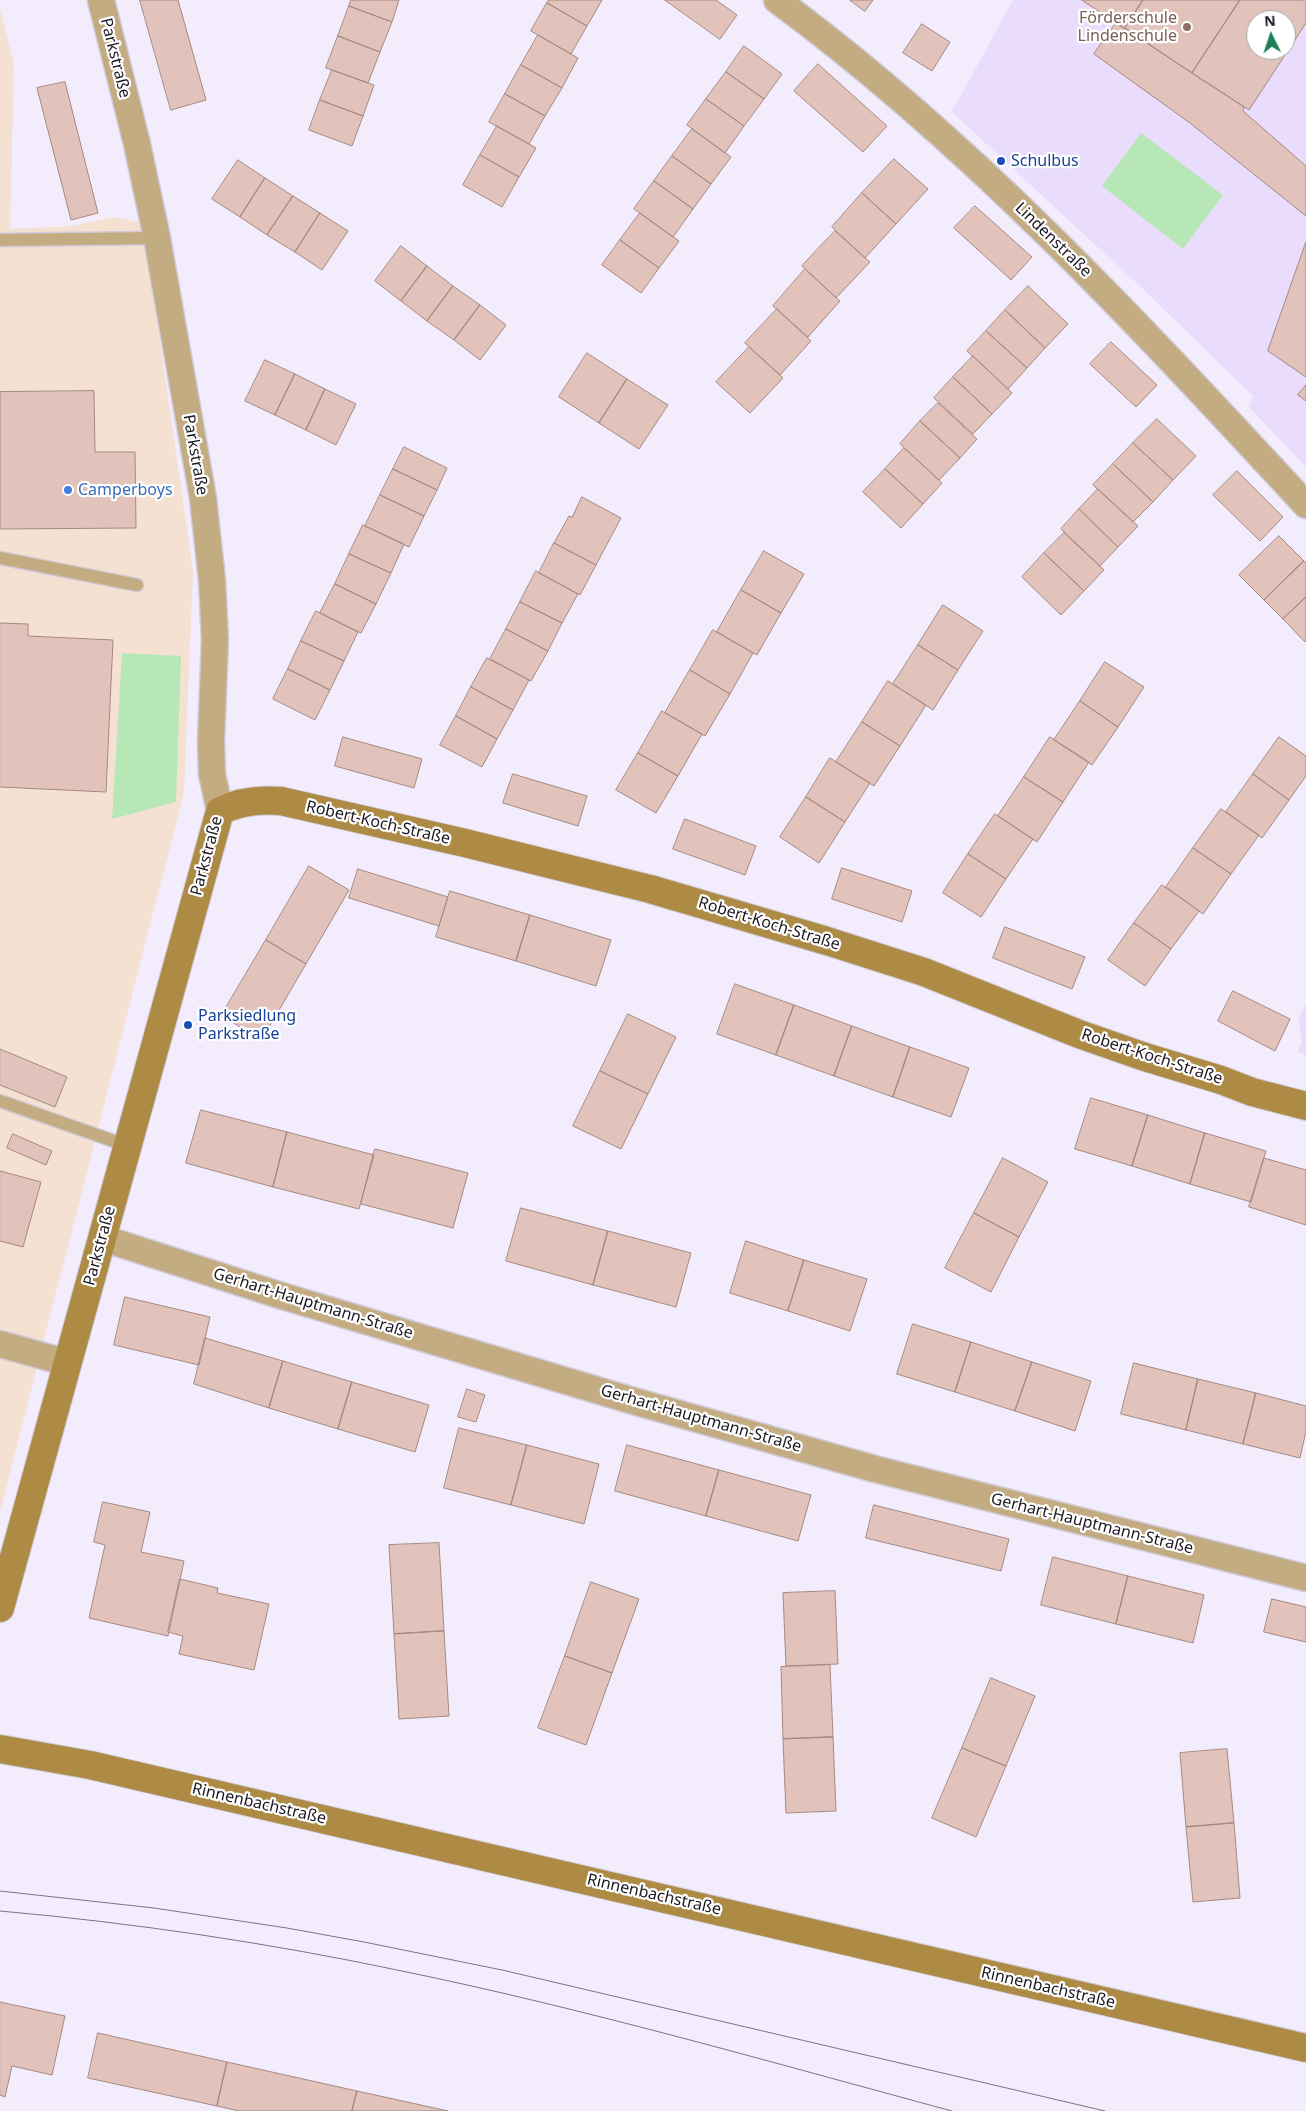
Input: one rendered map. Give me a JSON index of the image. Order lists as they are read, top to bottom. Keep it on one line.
{"streets":{"street":["Parkstraße","Lindenstraße","Robert-Koch-Straße","Gerhart-Hauptmann-Straße","Rinnenbachstraße"]},"crossings":[["Parkstraße","Robert-Koch-Straße"],["Parkstraße","Gerhart-Hauptmann-Straße"]],"places":["Förderschule Lindenschule","Schulbus","Camperboys","Parksiedlung Parkstraße"],"north":"top"}
